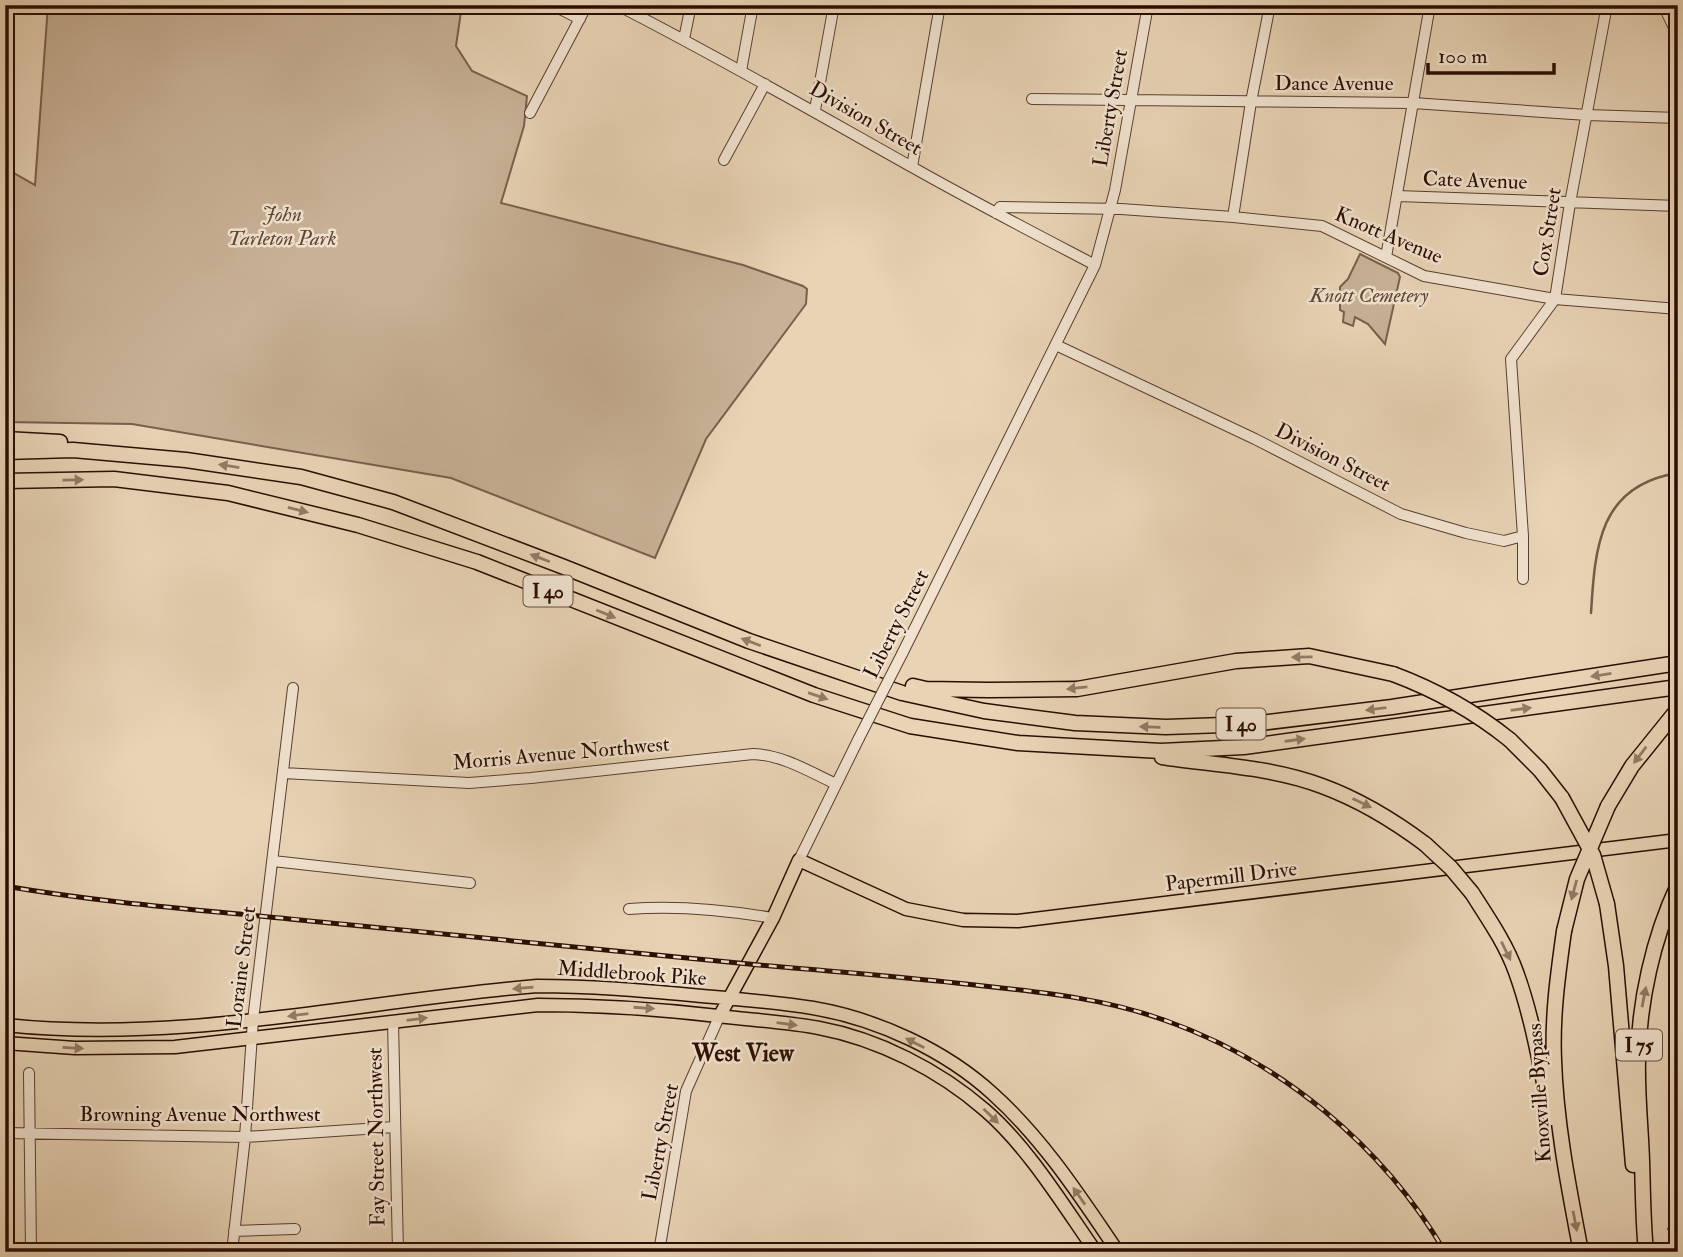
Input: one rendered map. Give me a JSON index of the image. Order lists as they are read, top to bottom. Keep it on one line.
{"streets":{"highway":["I 40","I 75","Knoxville Bypass"],"main road":["Liberty Street","Papermill Drive","Middlebrook Pike"],"street":["Dance Avenue","Division Street","Cate Avenue","Cox Street","Knott Avenue","Morris Avenue Northwest","Loraine Street","Browning Avenue Northwest","Fay Street Northwest"]},"crossings":[["Dance Avenue","Liberty Street"],["Dance Avenue","Cox Street"],["Liberty Street","Division Street"],["Liberty Street","Knott Avenue"],["Liberty Street","Morris Avenue Northwest"],["Liberty Street","Papermill Drive"],["Liberty Street","Middlebrook Pike"],["Division Street","Cox Street"],["Division Street","Knott Avenue"],["Cate Avenue","Cox Street"],["Cox Street","Knott Avenue"],["Morris Avenue Northwest","Loraine Street"],["Loraine Street","Middlebrook Pike"],["Loraine Street","Browning Avenue Northwest"],["Middlebrook Pike","Fay Street Northwest"],["Browning Avenue Northwest","Fay Street Northwest"]],"districts":["West View"],"parks":["John Tarleton Park","Knott Cemetery"],"scale_bar":"100 m"}
